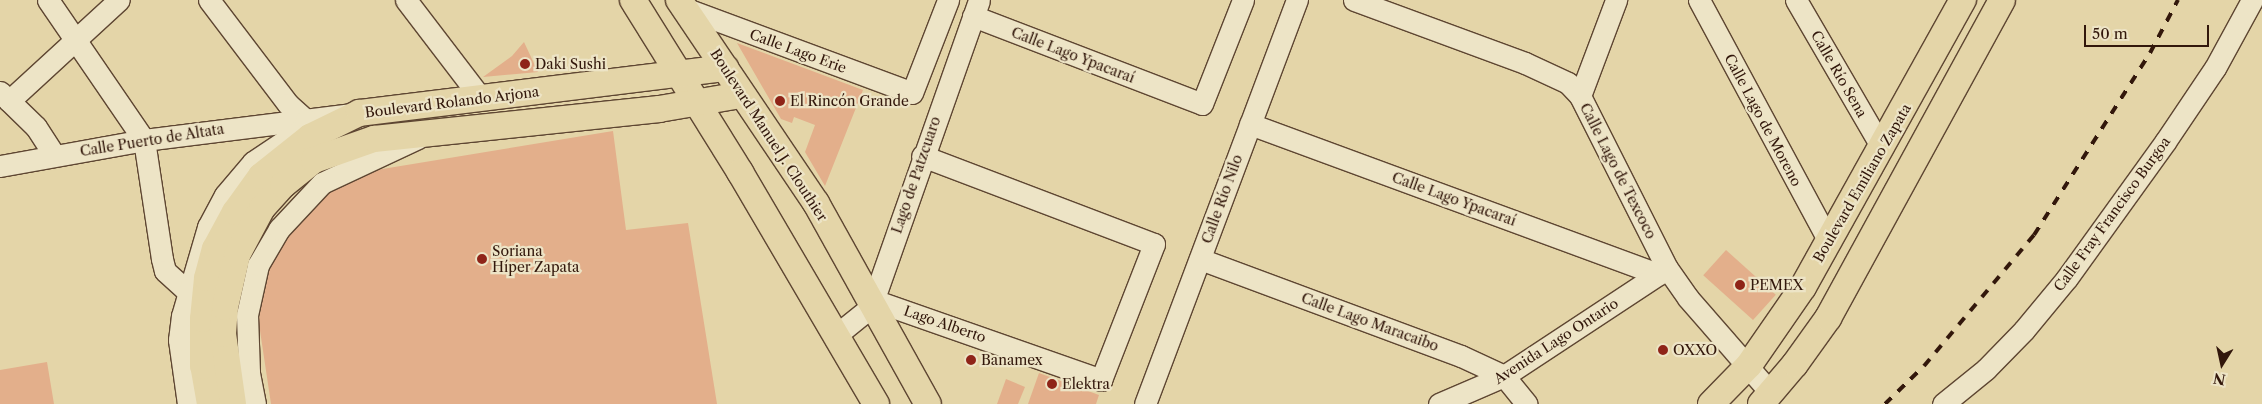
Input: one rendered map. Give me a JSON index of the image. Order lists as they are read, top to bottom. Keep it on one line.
{"streets":{"main road":["Boulevard Rolando Arjona","Boulevard Manuel J. Clouthier","Boulevard Emiliano Zapata"],"street":["Calle Lago Erie","Calle Lago Ypacaraí","Calle Río Sena","Calle Lago de Moreno","Calle Puerto de Altata","Calle Lago de Texcoco","Lago de Patzcuaro","Calle Río Nilo","Calle Fray Francisco Burgoa","Calle Lago Maracaibo","Lago Alberto","Avenida Lago Ontario"]},"crossings":[["Calle Lago Erie","Boulevard Manuel J. Clouthier"],["Calle Lago Ypacaraí","Calle Lago de Texcoco"],["Calle Lago Ypacaraí","Lago de Patzcuaro"],["Calle Lago Ypacaraí","Calle Río Nilo"],["Calle Lago Ypacaraí","Avenida Lago Ontario"],["Calle Río Sena","Boulevard Emiliano Zapata"],["Boulevard Rolando Arjona","Boulevard Manuel J. Clouthier"],["Boulevard Rolando Arjona","Calle Puerto de Altata"],["Calle Lago de Moreno","Boulevard Emiliano Zapata"],["Boulevard Manuel J. Clouthier","Lago de Patzcuaro"],["Boulevard Manuel J. Clouthier","Lago Alberto"],["Calle Lago de Texcoco","Boulevard Emiliano Zapata"],["Calle Lago de Texcoco","Avenida Lago Ontario"],["Lago de Patzcuaro","Lago Alberto"],["Calle Río Nilo","Calle Lago Maracaibo"],["Calle Lago Maracaibo","Avenida Lago Ontario"]],"places":["Daki Sushi","El Rincón Grande","Soriana Híper Zapata","PEMEX","OXXO","Banamex","Elektra"],"scale_bar":"50 m","north":"bottom"}
